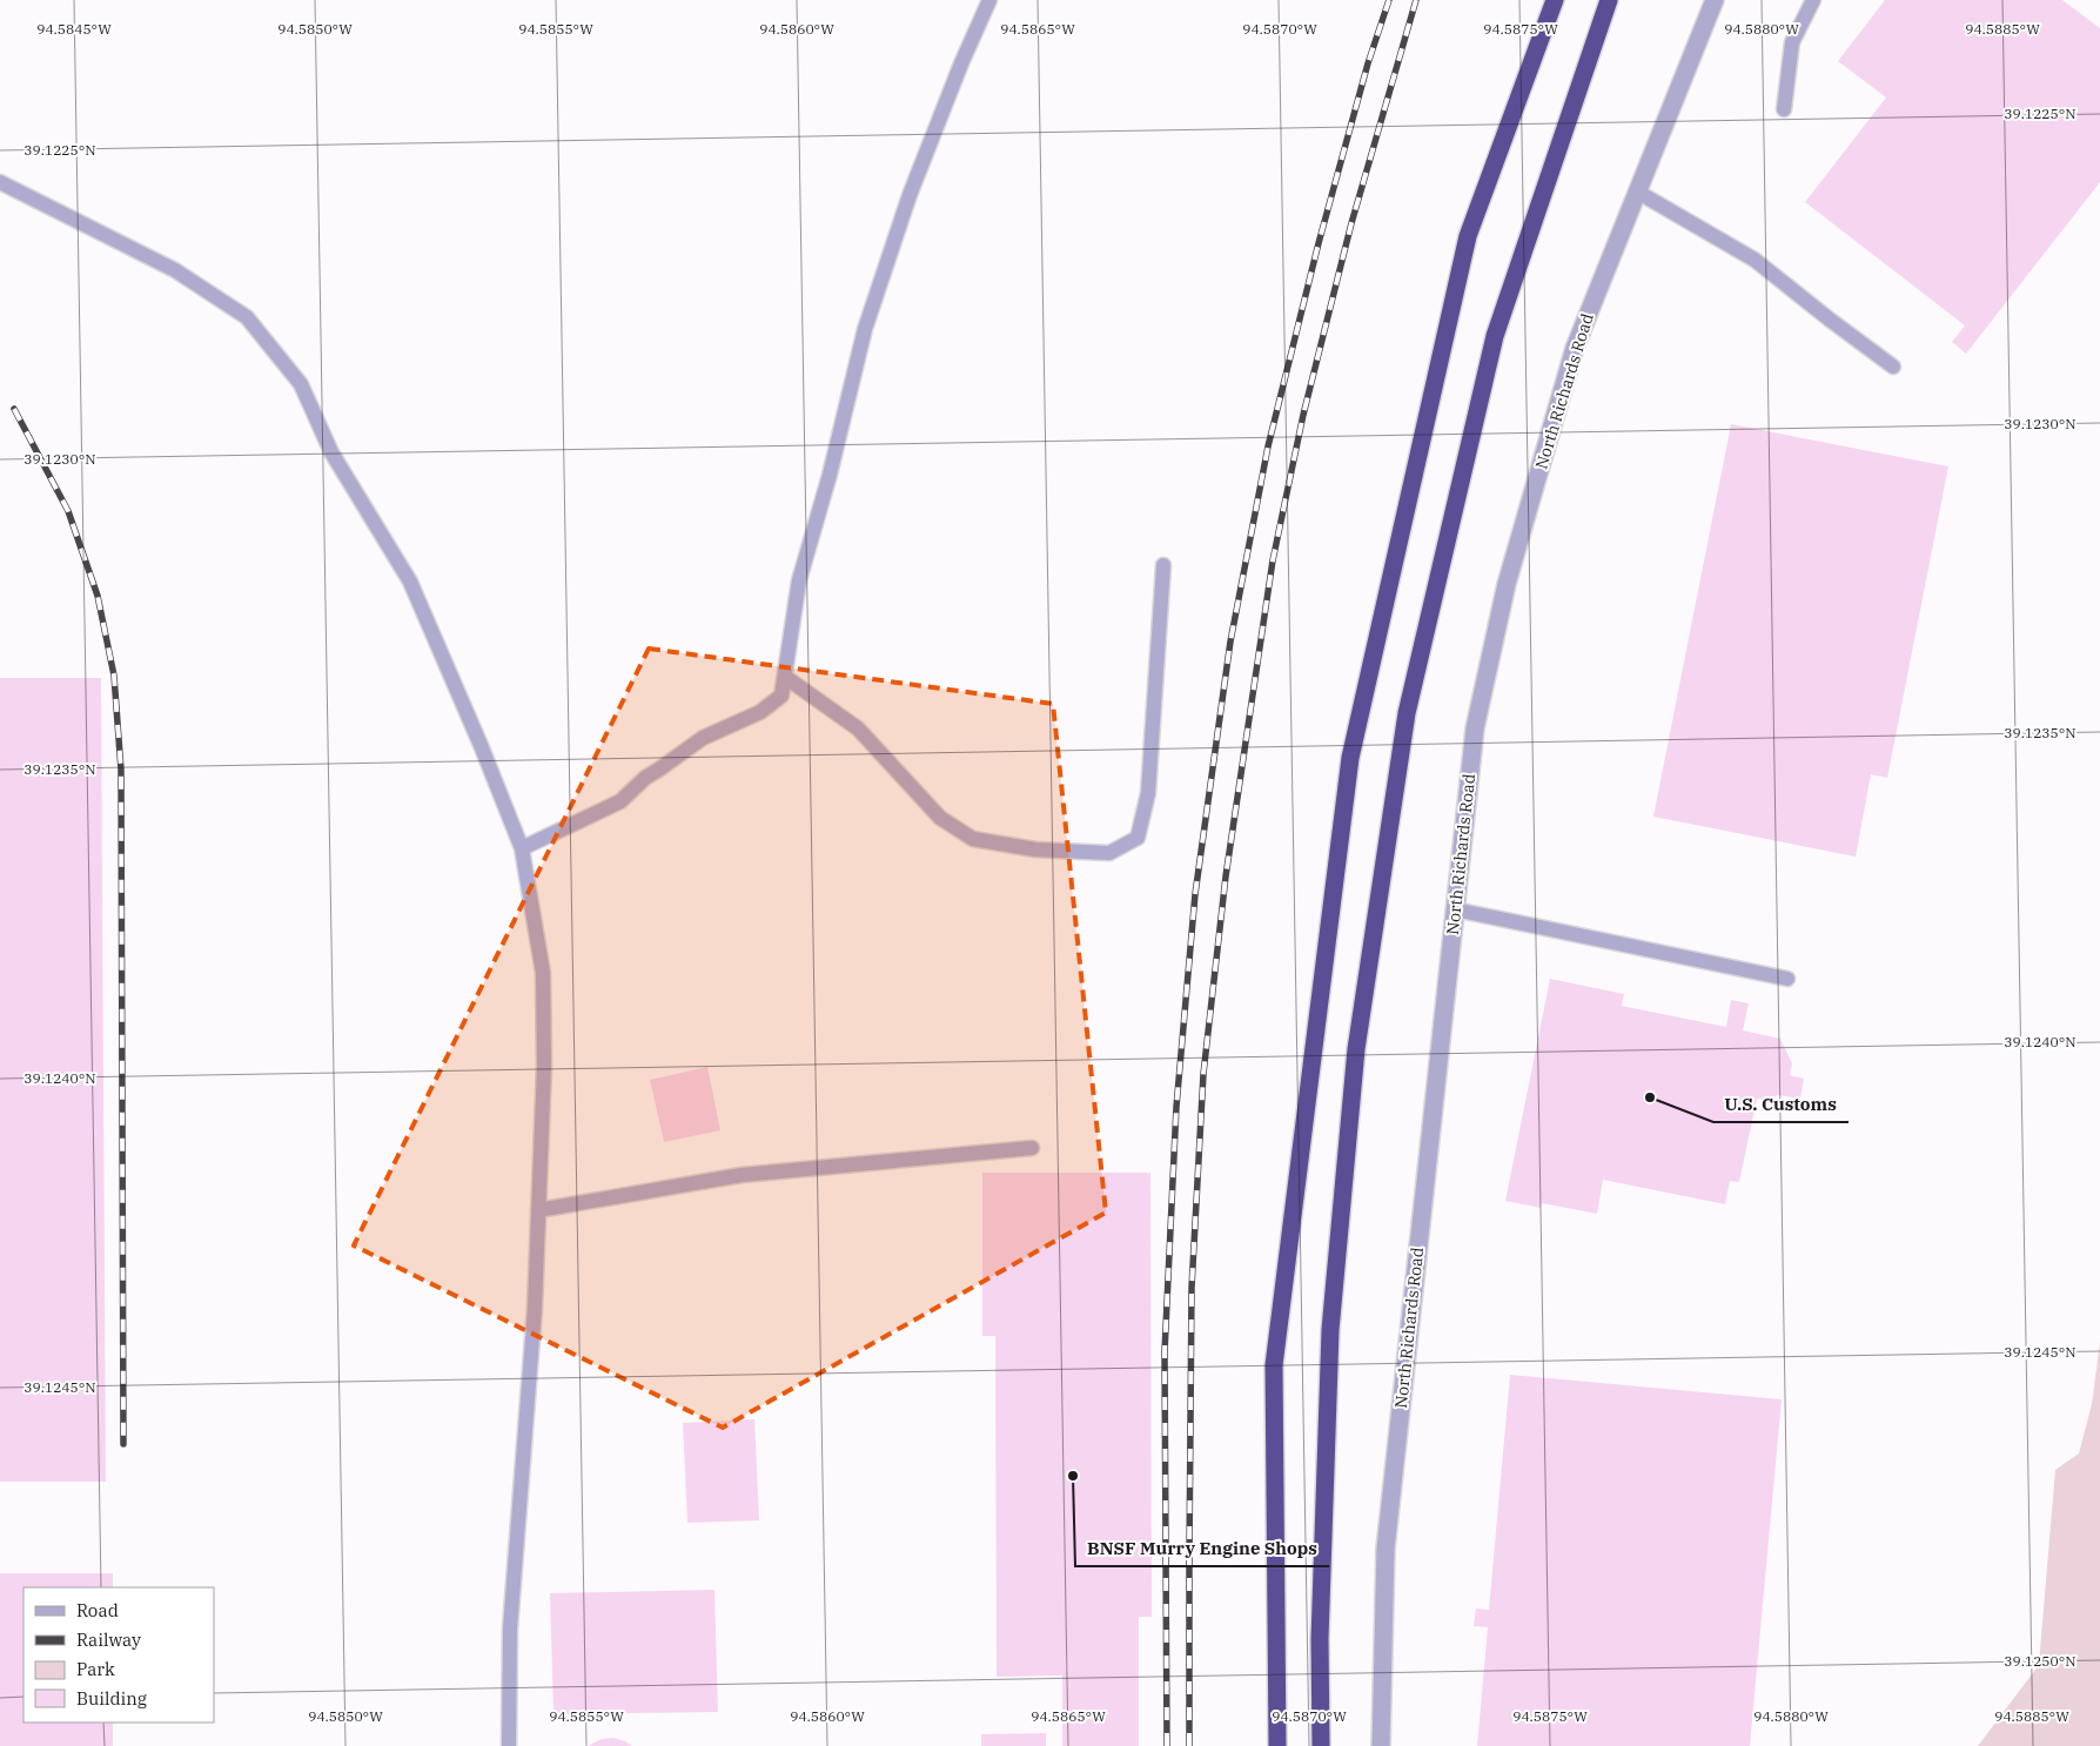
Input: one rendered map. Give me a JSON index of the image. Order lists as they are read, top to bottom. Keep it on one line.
{"streets":{"street":["North Richards Road"]},"places":["U.S. Customs","BNSF Murry Engine Shops"],"legend":["Road","Railway","Park","Building"],"coordinates":["94.5845°W","94.5850°W","94.5855°W","94.5860°W","94.5865°W","94.5870°W","94.5875°W","94.5880°W","94.5885°W","39.1225°N","39.1230°N","39.1235°N","39.1240°N","39.1245°N","39.1250°N"]}
